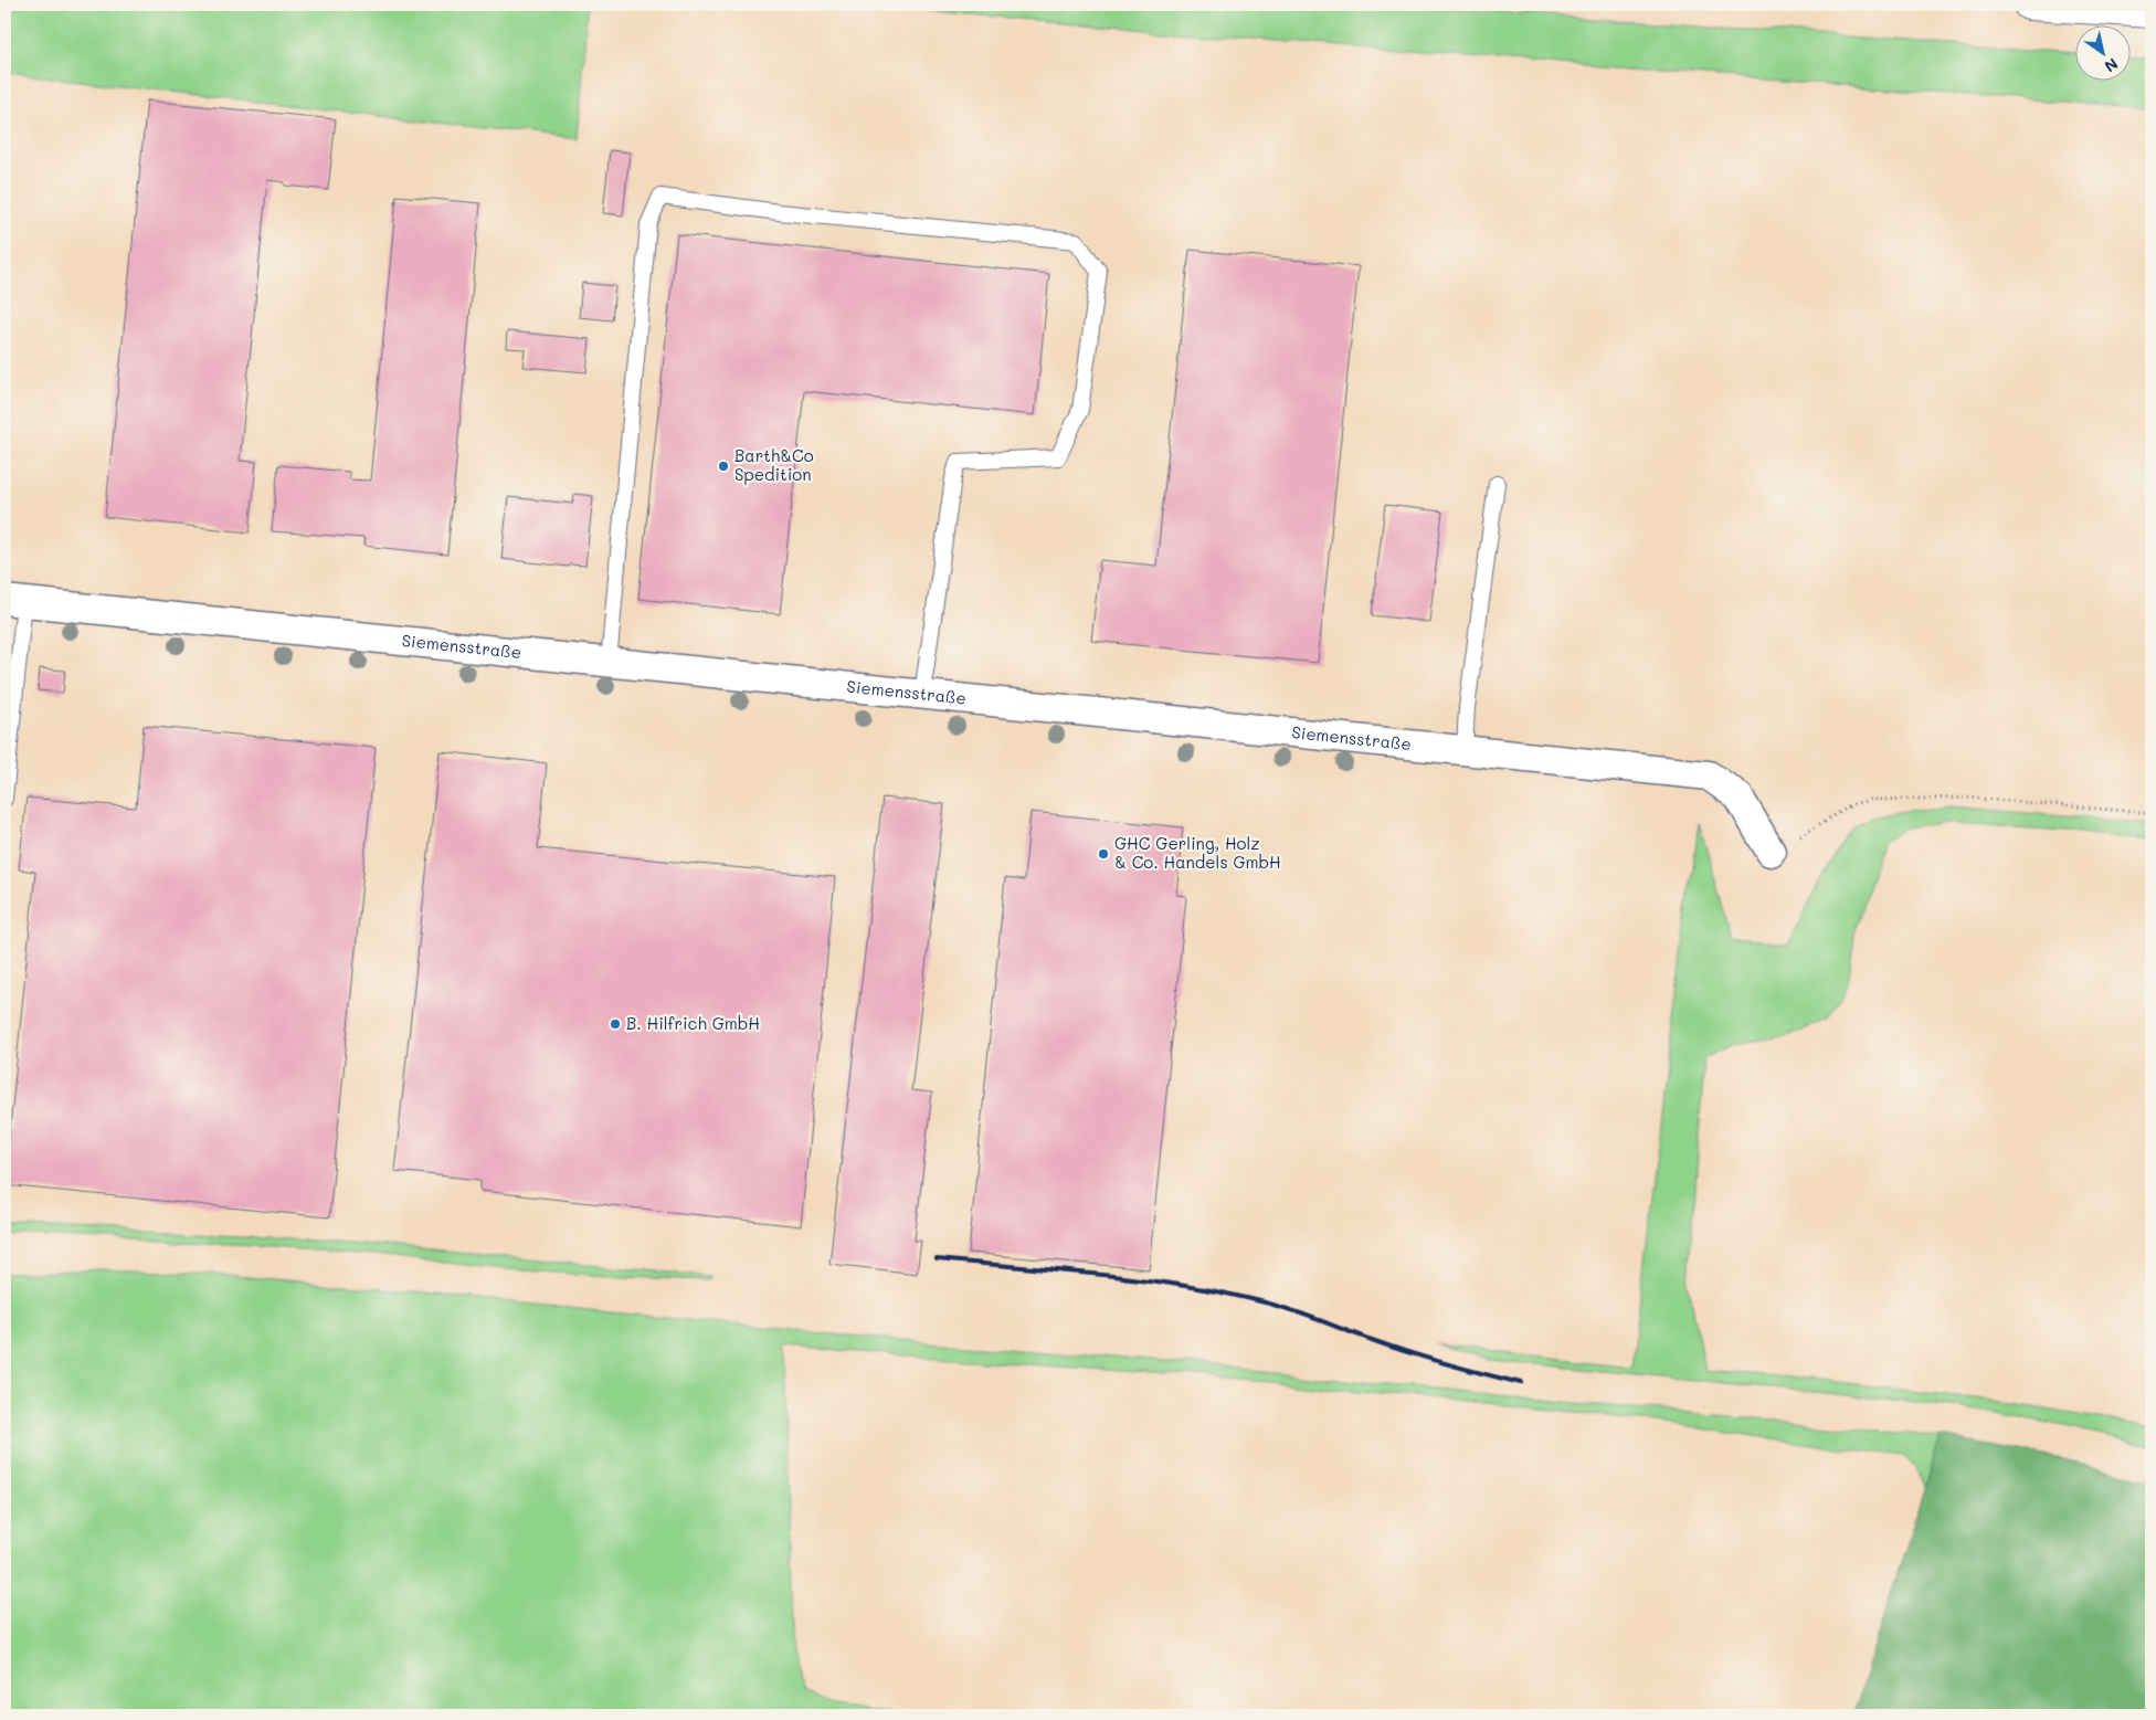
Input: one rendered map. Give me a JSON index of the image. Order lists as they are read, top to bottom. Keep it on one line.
{"streets":{"street":["Siemensstraße"]},"places":["Barth&Co Spedition","GHC Gerling, Holz & Co. Handels GmbH","B. Hilfrich GmbH"],"north":"bottom right"}
